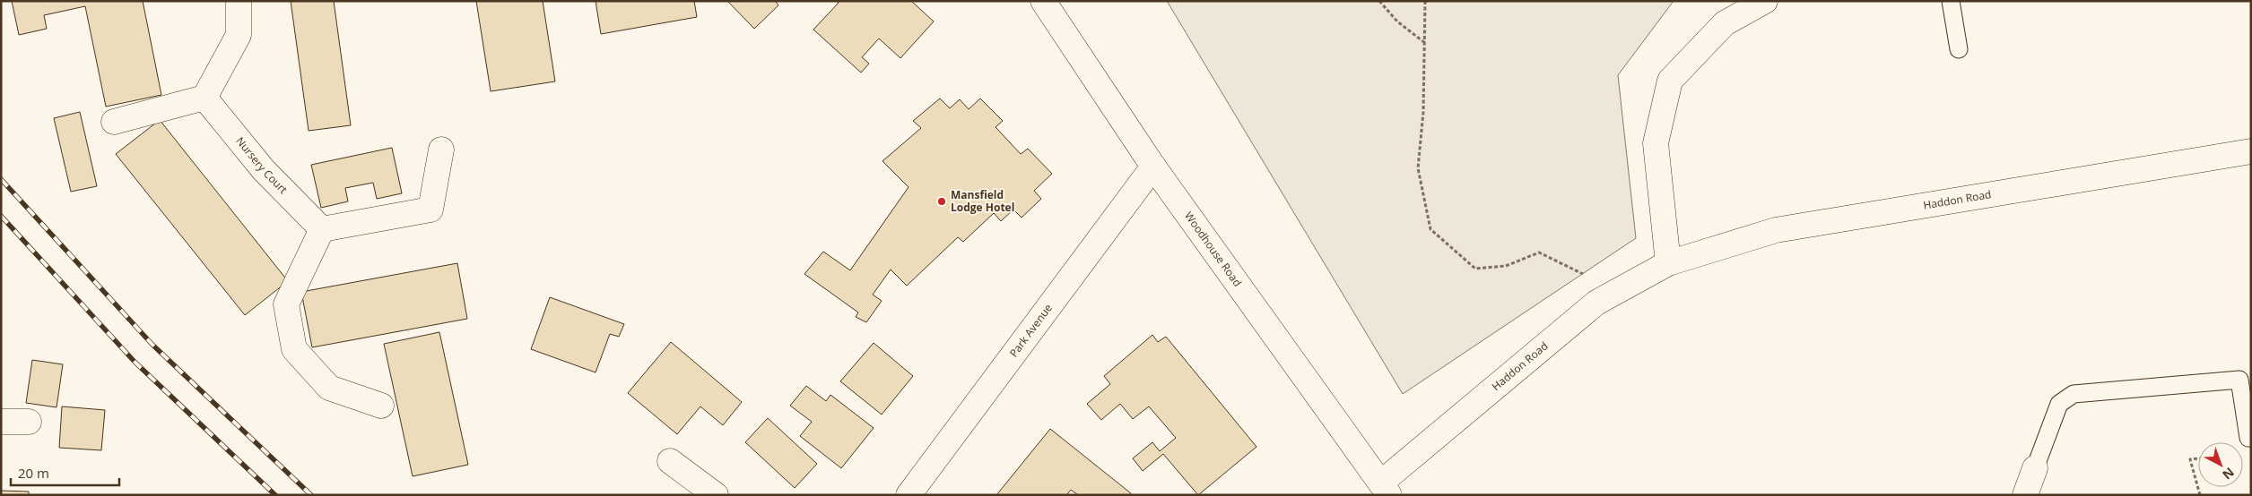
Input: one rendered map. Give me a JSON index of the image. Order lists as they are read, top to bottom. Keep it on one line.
{"streets":{"main road":["Nursery Court","Haddon Road","Woodhouse Road","Park Avenue"]},"crossings":[["Haddon Road","Woodhouse Road"],["Woodhouse Road","Park Avenue"]],"places":["Mansfield Lodge Hotel"],"scale_bar":"20 m","north":"bottom right"}
